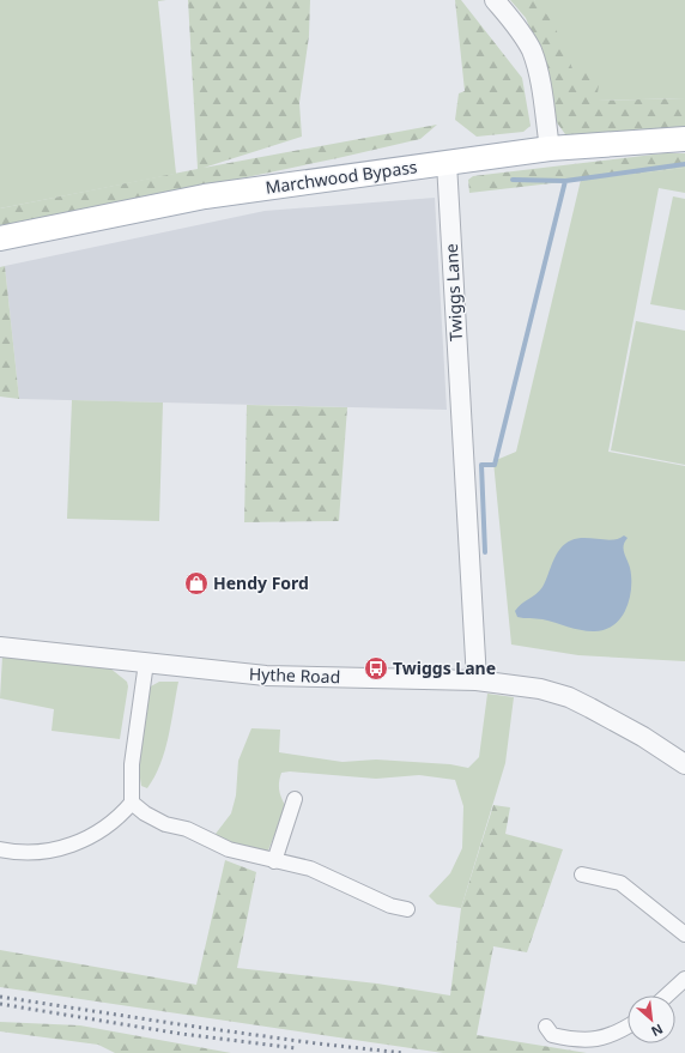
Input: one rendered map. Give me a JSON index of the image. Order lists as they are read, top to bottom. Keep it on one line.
{"streets":{"main road":["Marchwood Bypass"],"street":["Twiggs Lane","Hythe Road"]},"crossings":[["Marchwood Bypass","Twiggs Lane"],["Twiggs Lane","Hythe Road"]],"places":{"shop":["Hendy Ford"],"bus stop":["Twiggs Lane"]},"north":"bottom right"}
